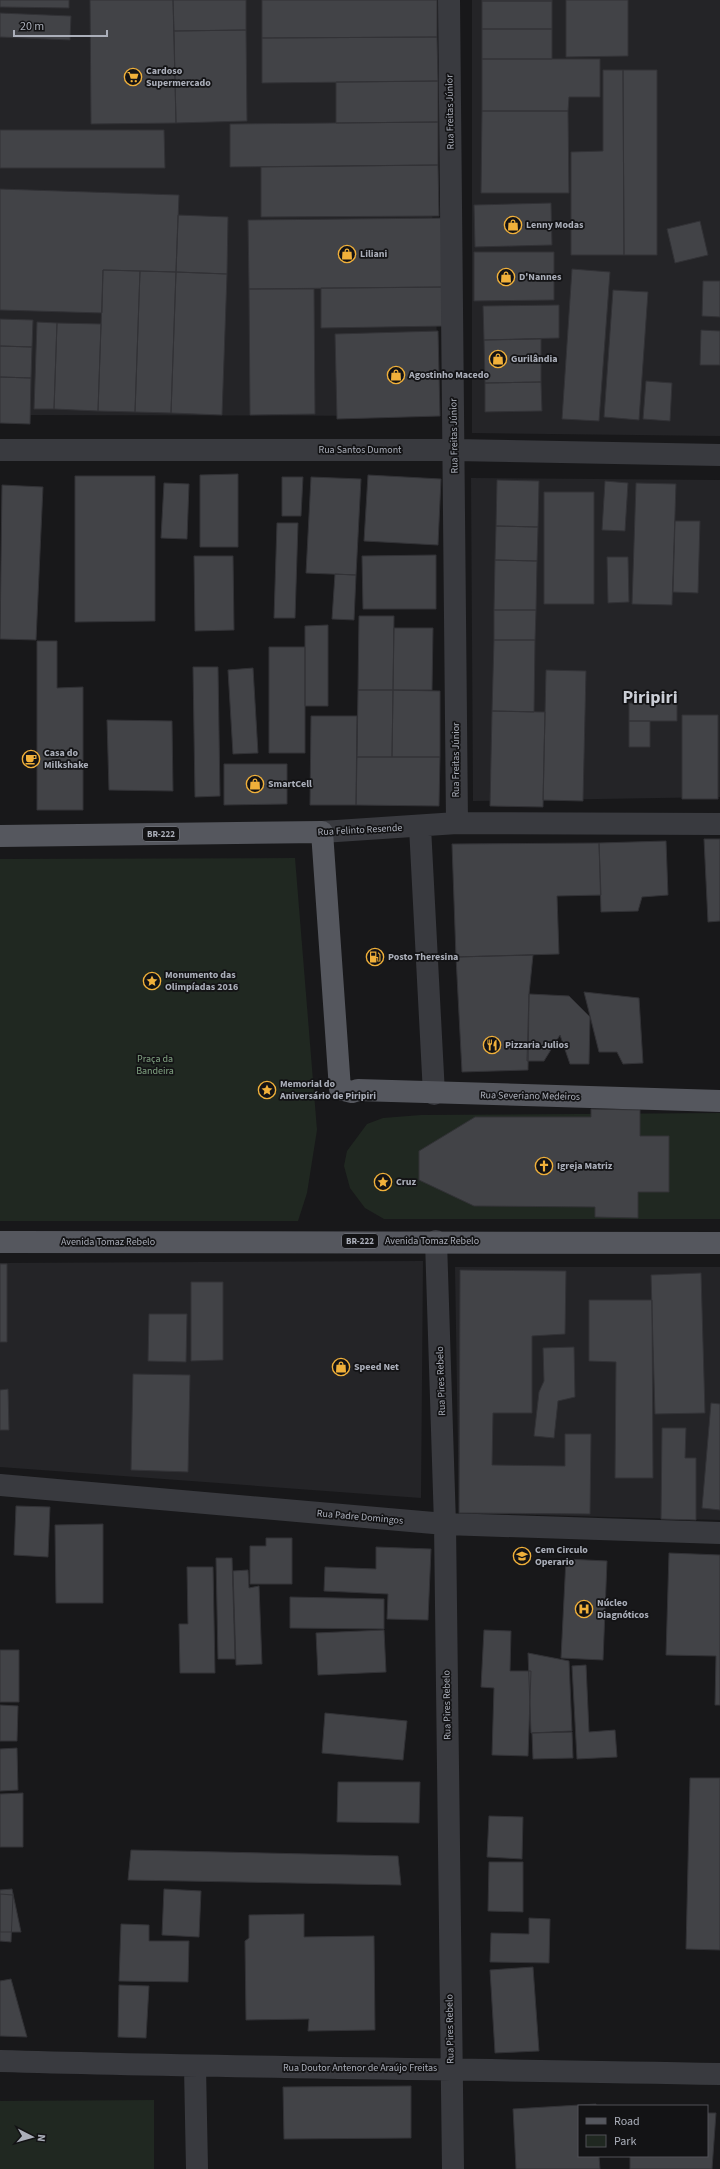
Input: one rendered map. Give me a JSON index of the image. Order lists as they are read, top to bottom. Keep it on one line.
{"streets":{"main road":["Rua Felinto Resende","BR-222","Rua Severiano Medeiros","Avenida Tomaz Rebelo"],"street":["Rua Freitas Júnior","Rua Santos Dumont","Rua Pires Rebelo","Rua Padre Domingos","Rua Doutor Antenor de Araújo Freitas"]},"crossings":[["Rua Freitas Júnior","Rua Santos Dumont"],["Rua Freitas Júnior","Rua Felinto Resende"],["Rua Felinto Resende","Rua Severiano Medeiros"],["Avenida Tomaz Rebelo","Rua Pires Rebelo"],["Rua Pires Rebelo","Rua Padre Domingos"],["Rua Pires Rebelo","Rua Doutor Antenor de Araújo Freitas"]],"districts":["Piripiri"],"parks":["Praça da Bandeira"],"places":{"supermarket":["Cardoso Supermercado"],"shop":["Lenny Modas","Liliani","D'Nannes","Gurilândia","Agostinho Macedo","SmartCell","Speed Net"],"cafe":["Casa do Milkshake"],"fuel station":["Posto Theresina"],"place":["Monumento das Olimpíadas 2016","Memorial do Aniversário de Piripiri","Cruz"],"restaurant":["Pizzaria Julios"],"church":["Igreja Matriz"],"school or university":["Cem Circulo Operario"],"hospital":["Núcleo Diagnóticos"]},"legend":["Road","Park"],"scale_bar":"20 m","north":"right"}
